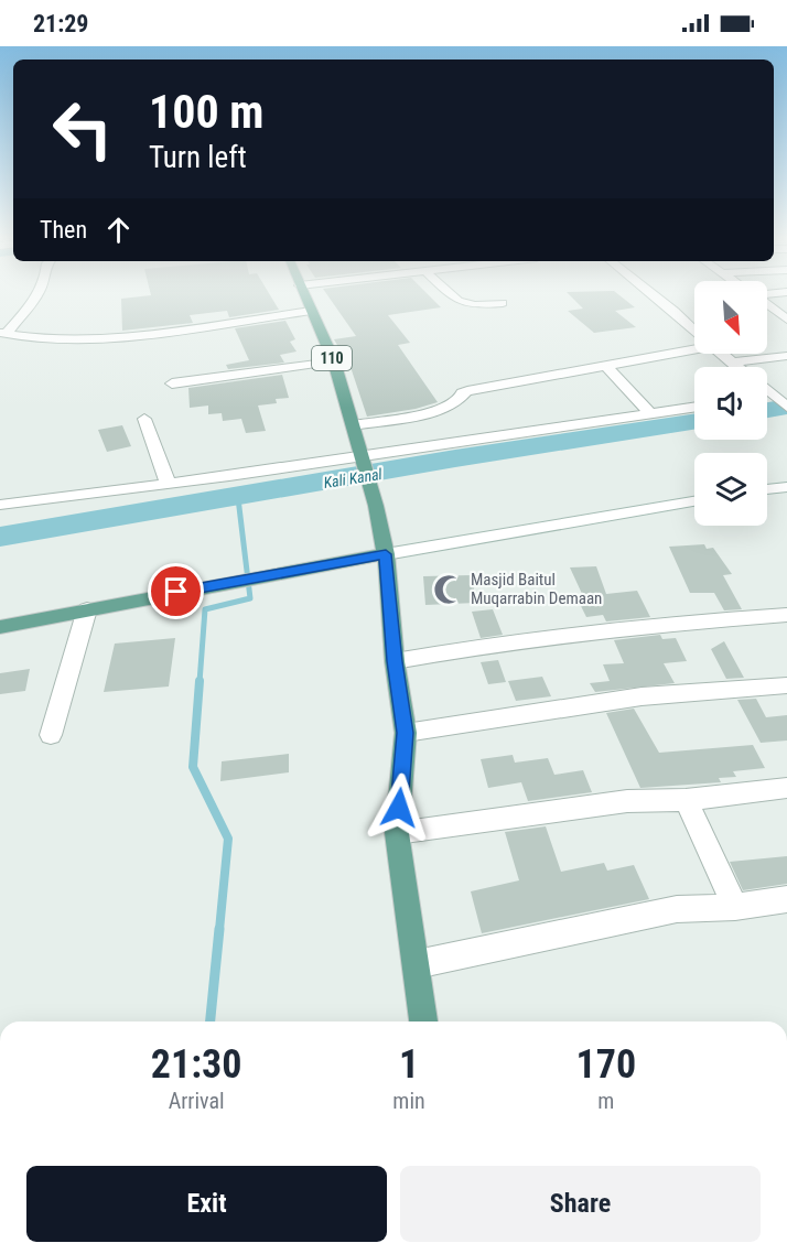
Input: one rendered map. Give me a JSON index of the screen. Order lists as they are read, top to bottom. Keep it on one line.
{"streets":{"main road":["110"]},"water":["Kali Kanal"],"places":{"mosque":["Masjid Baitul Muqarrabin Demaan"]},"north":"bottom right","page":{"status":"21:29","turn":["100 m","Turn left"],"then":"Then","eta":["21:30","Arrival","1","min","170","m"],"buttons":["Exit","Share"]}}
